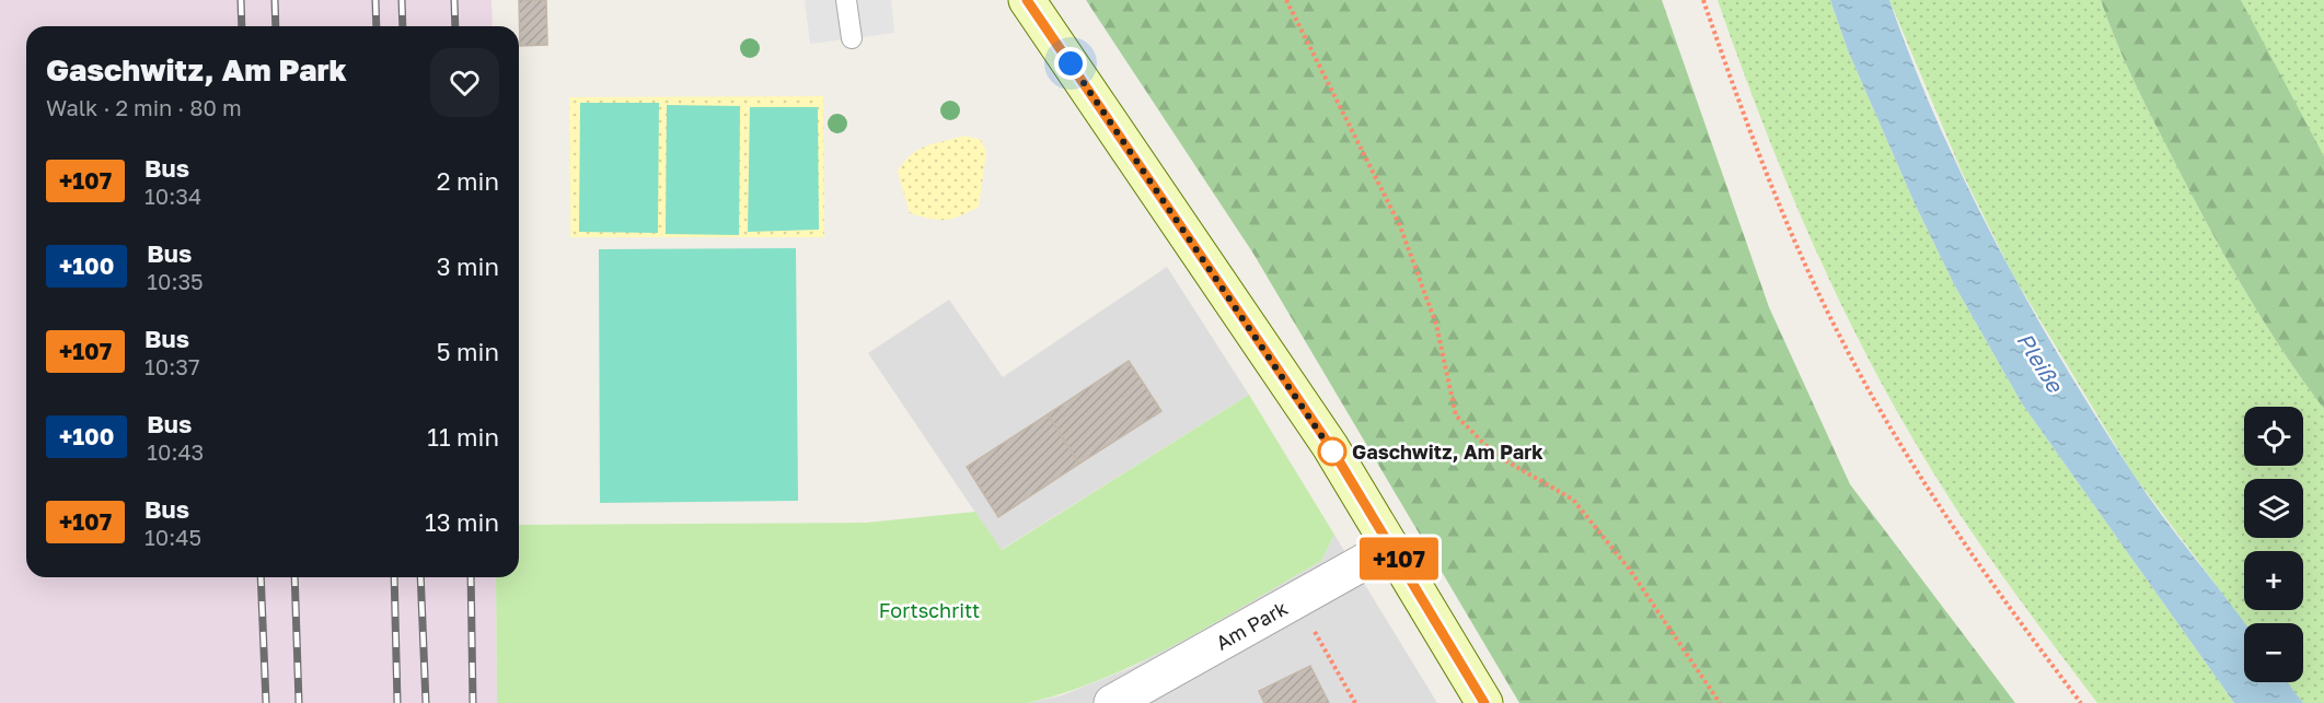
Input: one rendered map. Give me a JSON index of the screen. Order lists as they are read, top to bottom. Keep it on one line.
{"streets":{"street":["Am Park"]},"water":["Pleiße"],"parks":["Fortschritt"],"places":["Gaschwitz, Am Park"],"lines":["bus line +107"],"page":{"on_map":"+107","heading":["Gaschwitz, Am Park","Walk · 2 min · 80 m"],"list":[{"mark":"+107","name":"Bus","note":"10:34","value":"2 min"},{"mark":"+100","name":"Bus","note":"10:35","value":"3 min"},{"mark":"+107","name":"Bus","note":"10:37","value":"5 min"},{"mark":"+100","name":"Bus","note":"10:43","value":"11 min"},{"mark":"+107","name":"Bus","note":"10:45","value":"13 min"}],"map_buttons":["+","−"]}}
